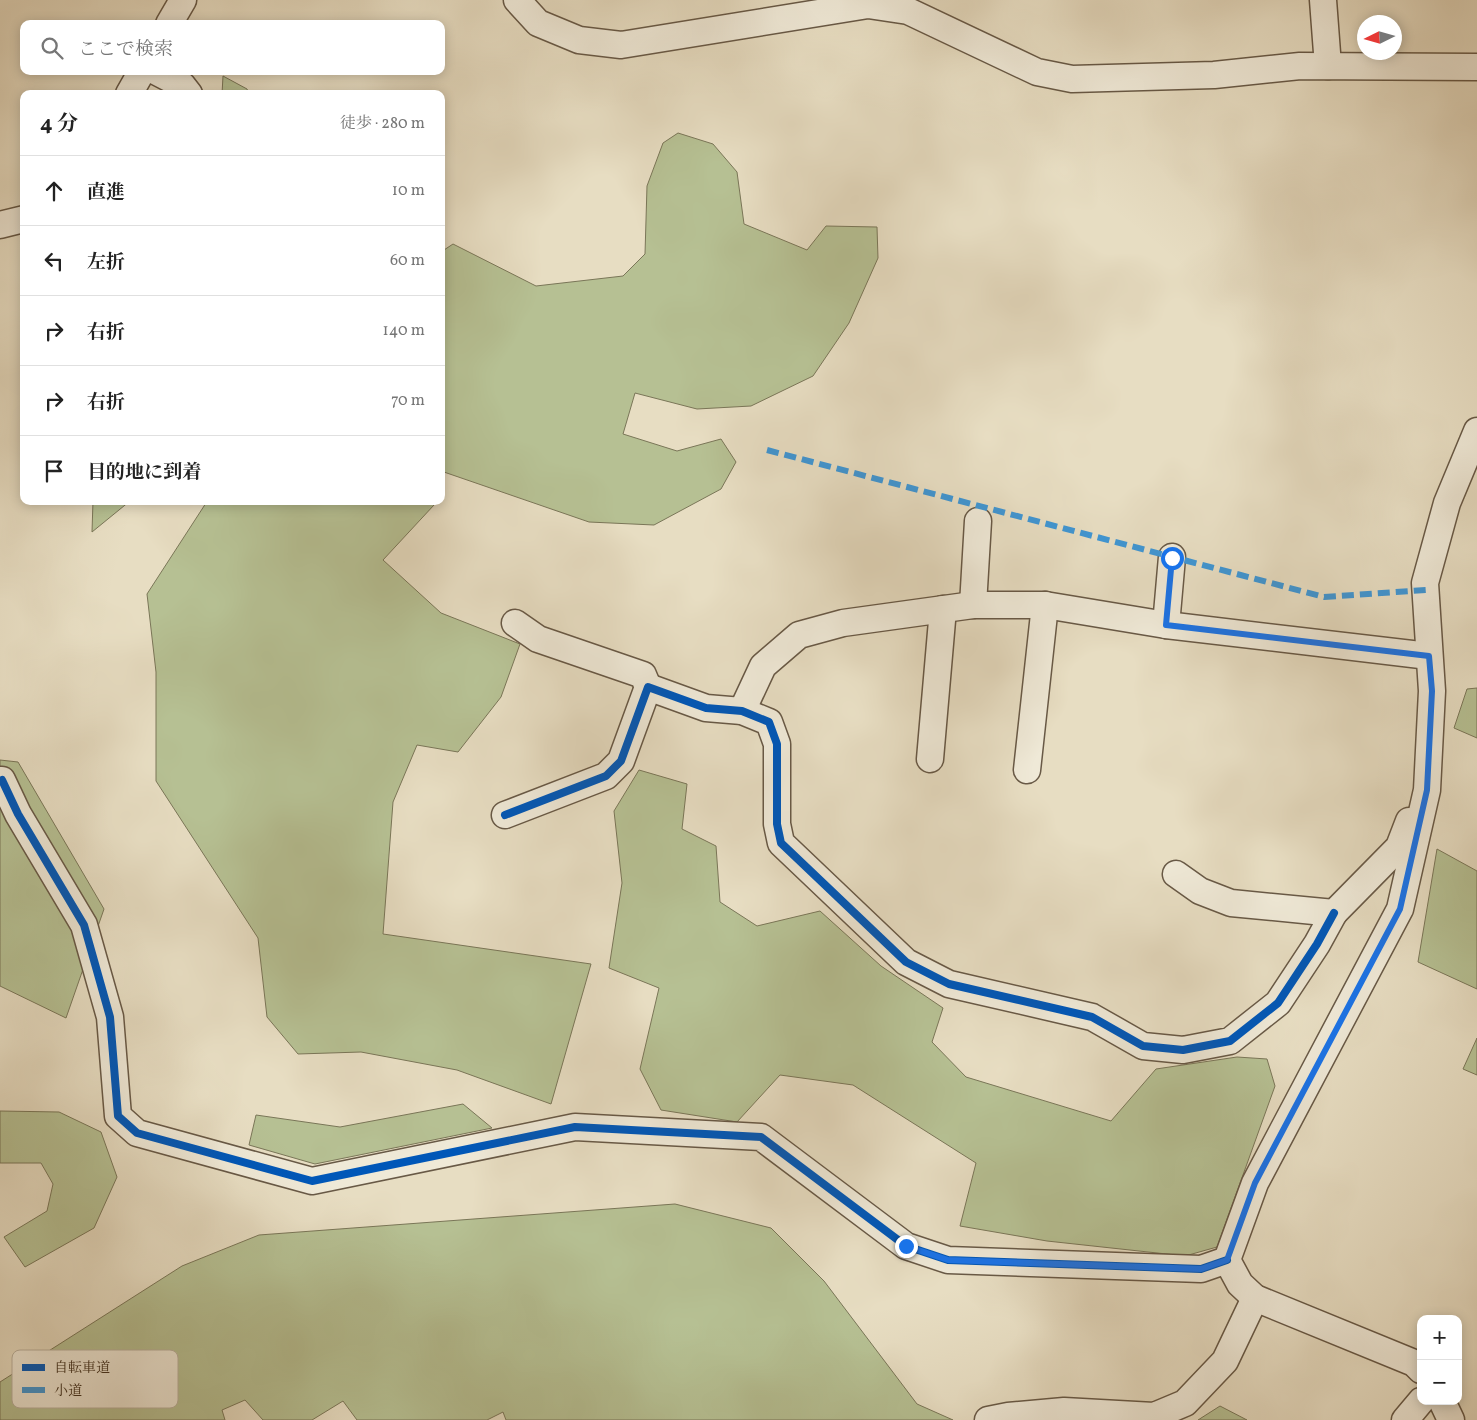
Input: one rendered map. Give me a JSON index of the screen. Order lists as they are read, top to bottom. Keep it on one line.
{"legend":["自転車道","小道"],"north":"left","page":{"search":"ここで検索","heading":["4 分","徒歩 · 280 m"],"list":[["直進","10 m"],["左折","60 m"],["右折","140 m"],["右折","70 m"],"目的地に到着"],"map_buttons":["+","−"]}}
